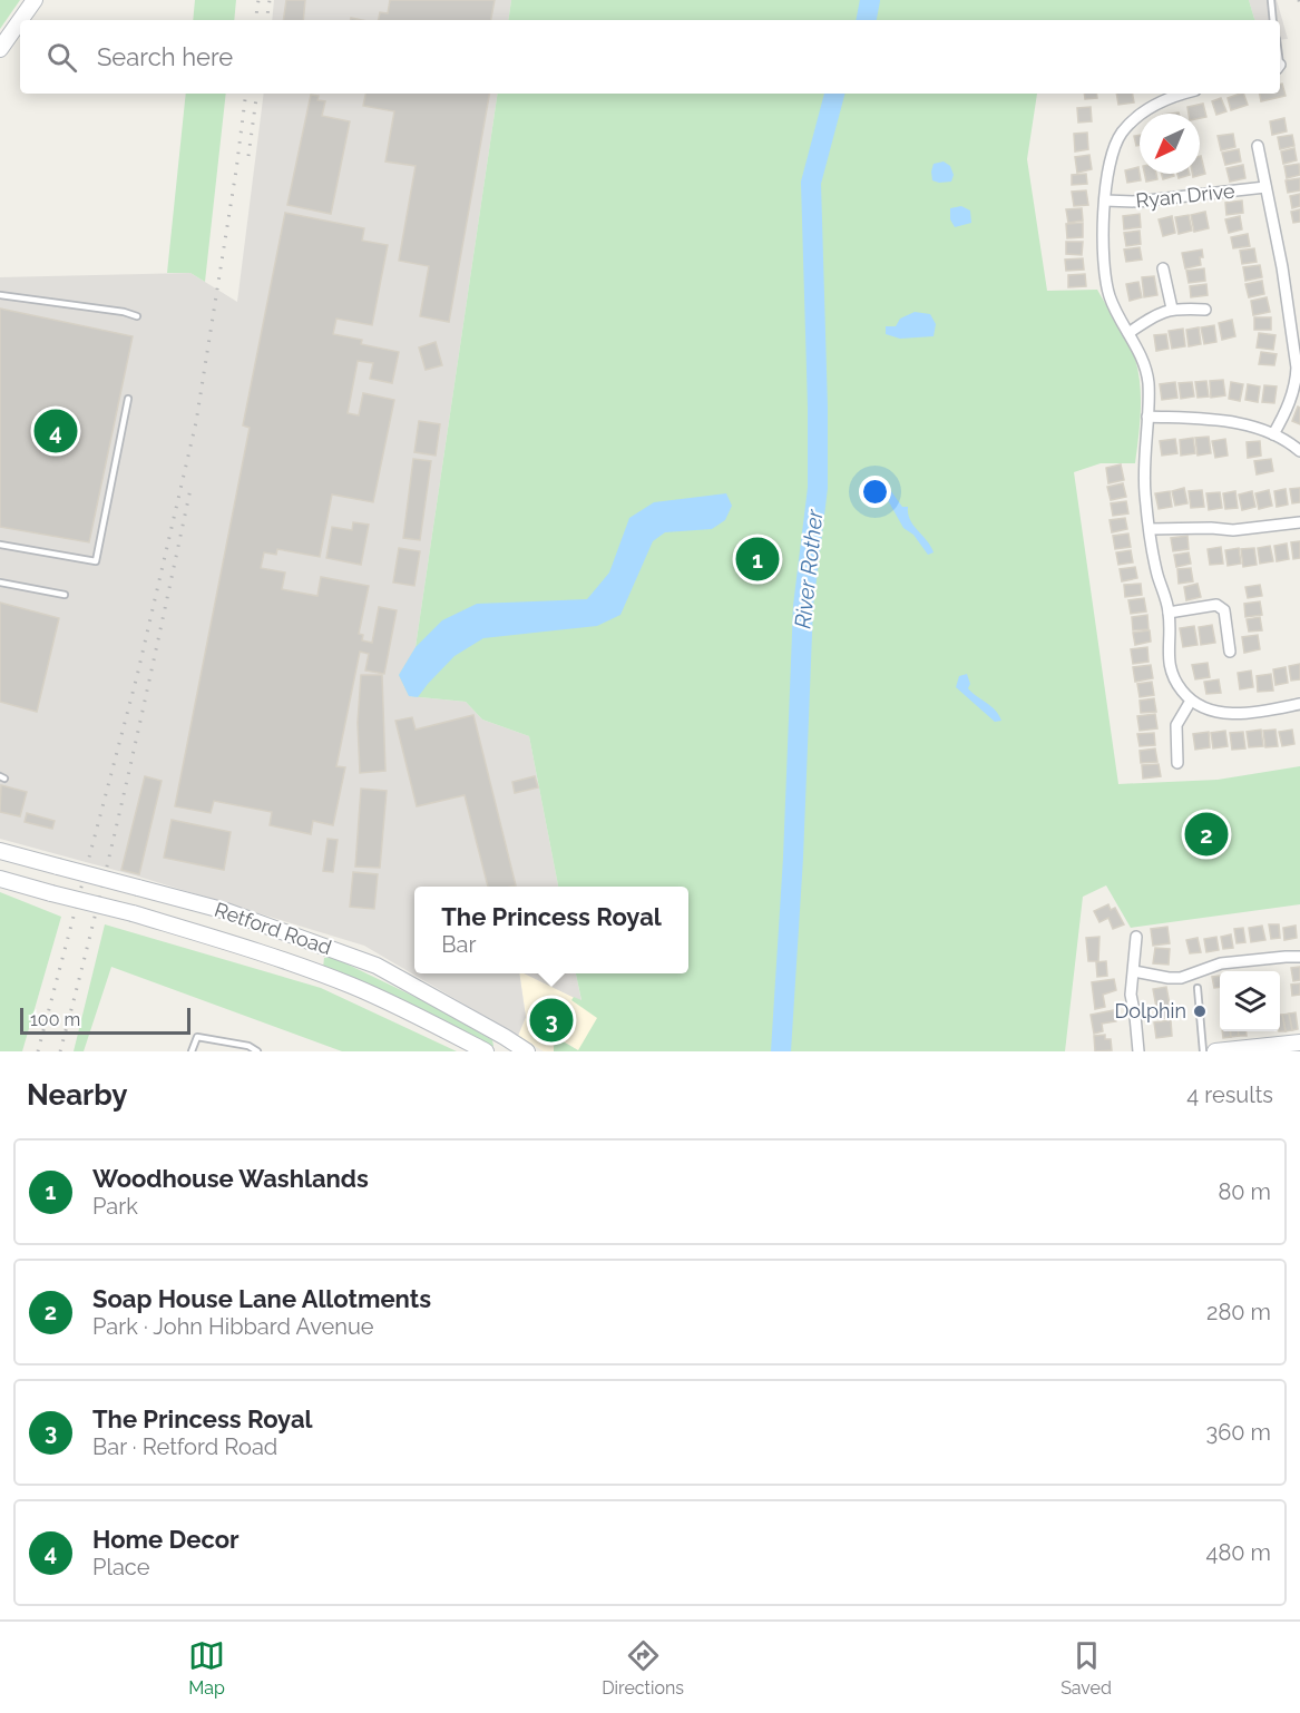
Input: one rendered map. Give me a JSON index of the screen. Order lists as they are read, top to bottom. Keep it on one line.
{"streets":{"main road":["Retford Road"],"street":["Ryan Drive"]},"water":["River Rother"],"places":["Dolphin"],"scale_bar":"100 m","north":"bottom left","page":{"search":"Search here","pins":["4","1","2","3"],"popup":["The Princess Royal","Bar"],"scale":"100 m","heading":["Nearby","4 results"],"list":[{"mark":"1","name":"Woodhouse Washlands","note":"Park","value":"80 m"},{"mark":"2","name":"Soap House Lane Allotments","note":"Park · John Hibbard Avenue","value":"280 m"},{"mark":"3","name":"The Princess Royal","note":"Bar · Retford Road","value":"360 m"},{"mark":"4","name":"Home Decor","note":"Place","value":"480 m"}],"nav":["Map","Directions","Saved"]}}
